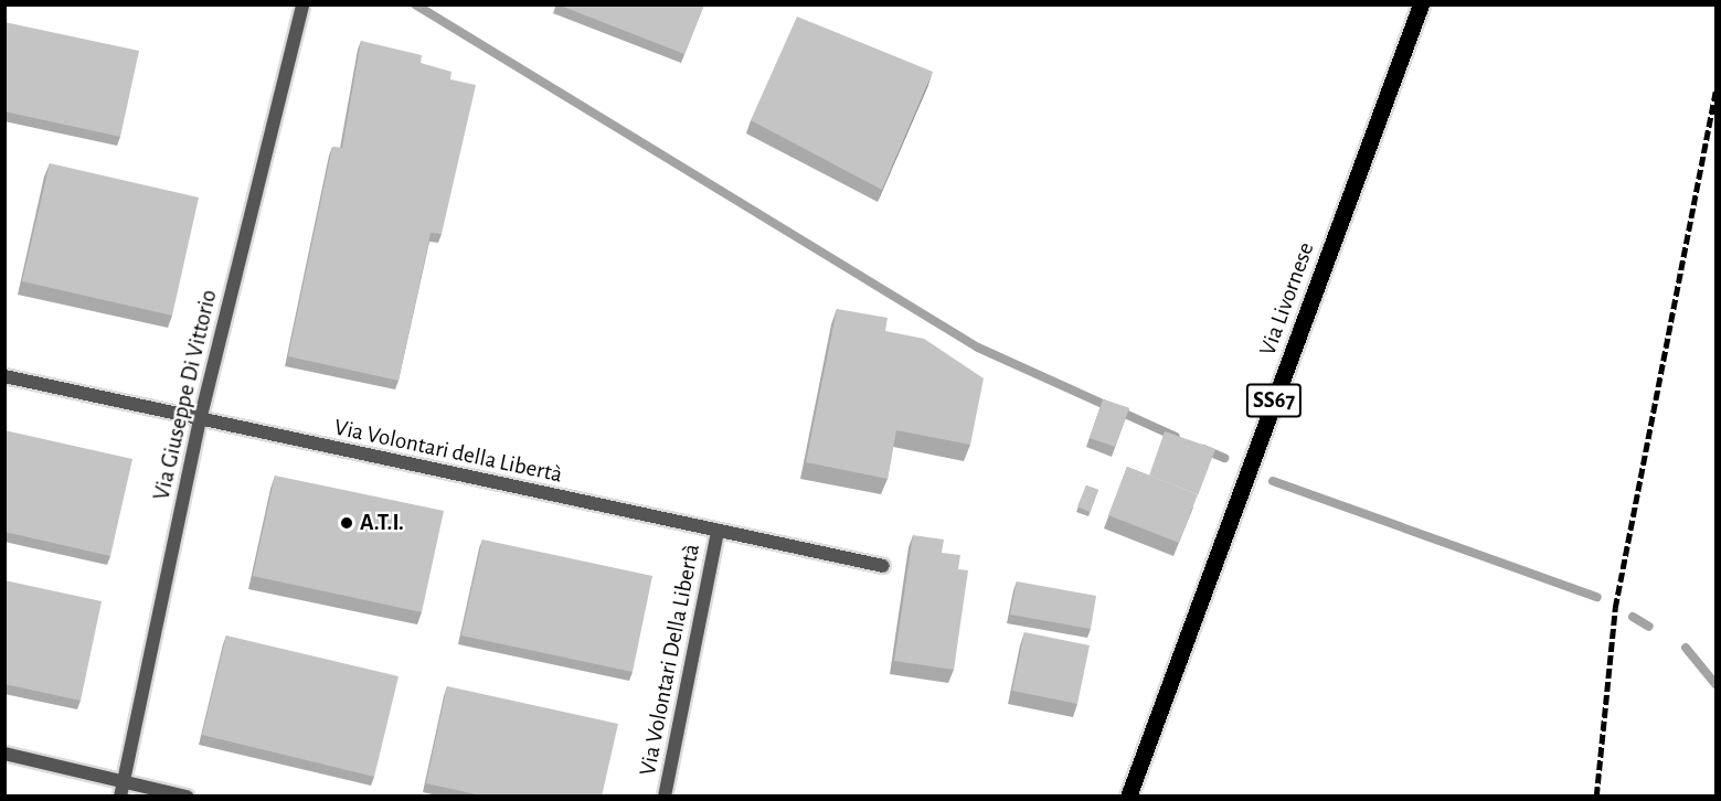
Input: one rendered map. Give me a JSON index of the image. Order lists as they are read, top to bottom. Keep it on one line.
{"streets":{"main road":["Via Livornese","SS67"],"street":["Via Giuseppe Di Vittorio","Via Volontari della Libertà","Via Volontari Della Libertà"]},"crossings":[["Via Giuseppe Di Vittorio","Via Volontari della Libertà"],["Via Volontari della Libertà","Via Volontari Della Libertà"]],"places":["A.T.I."]}
